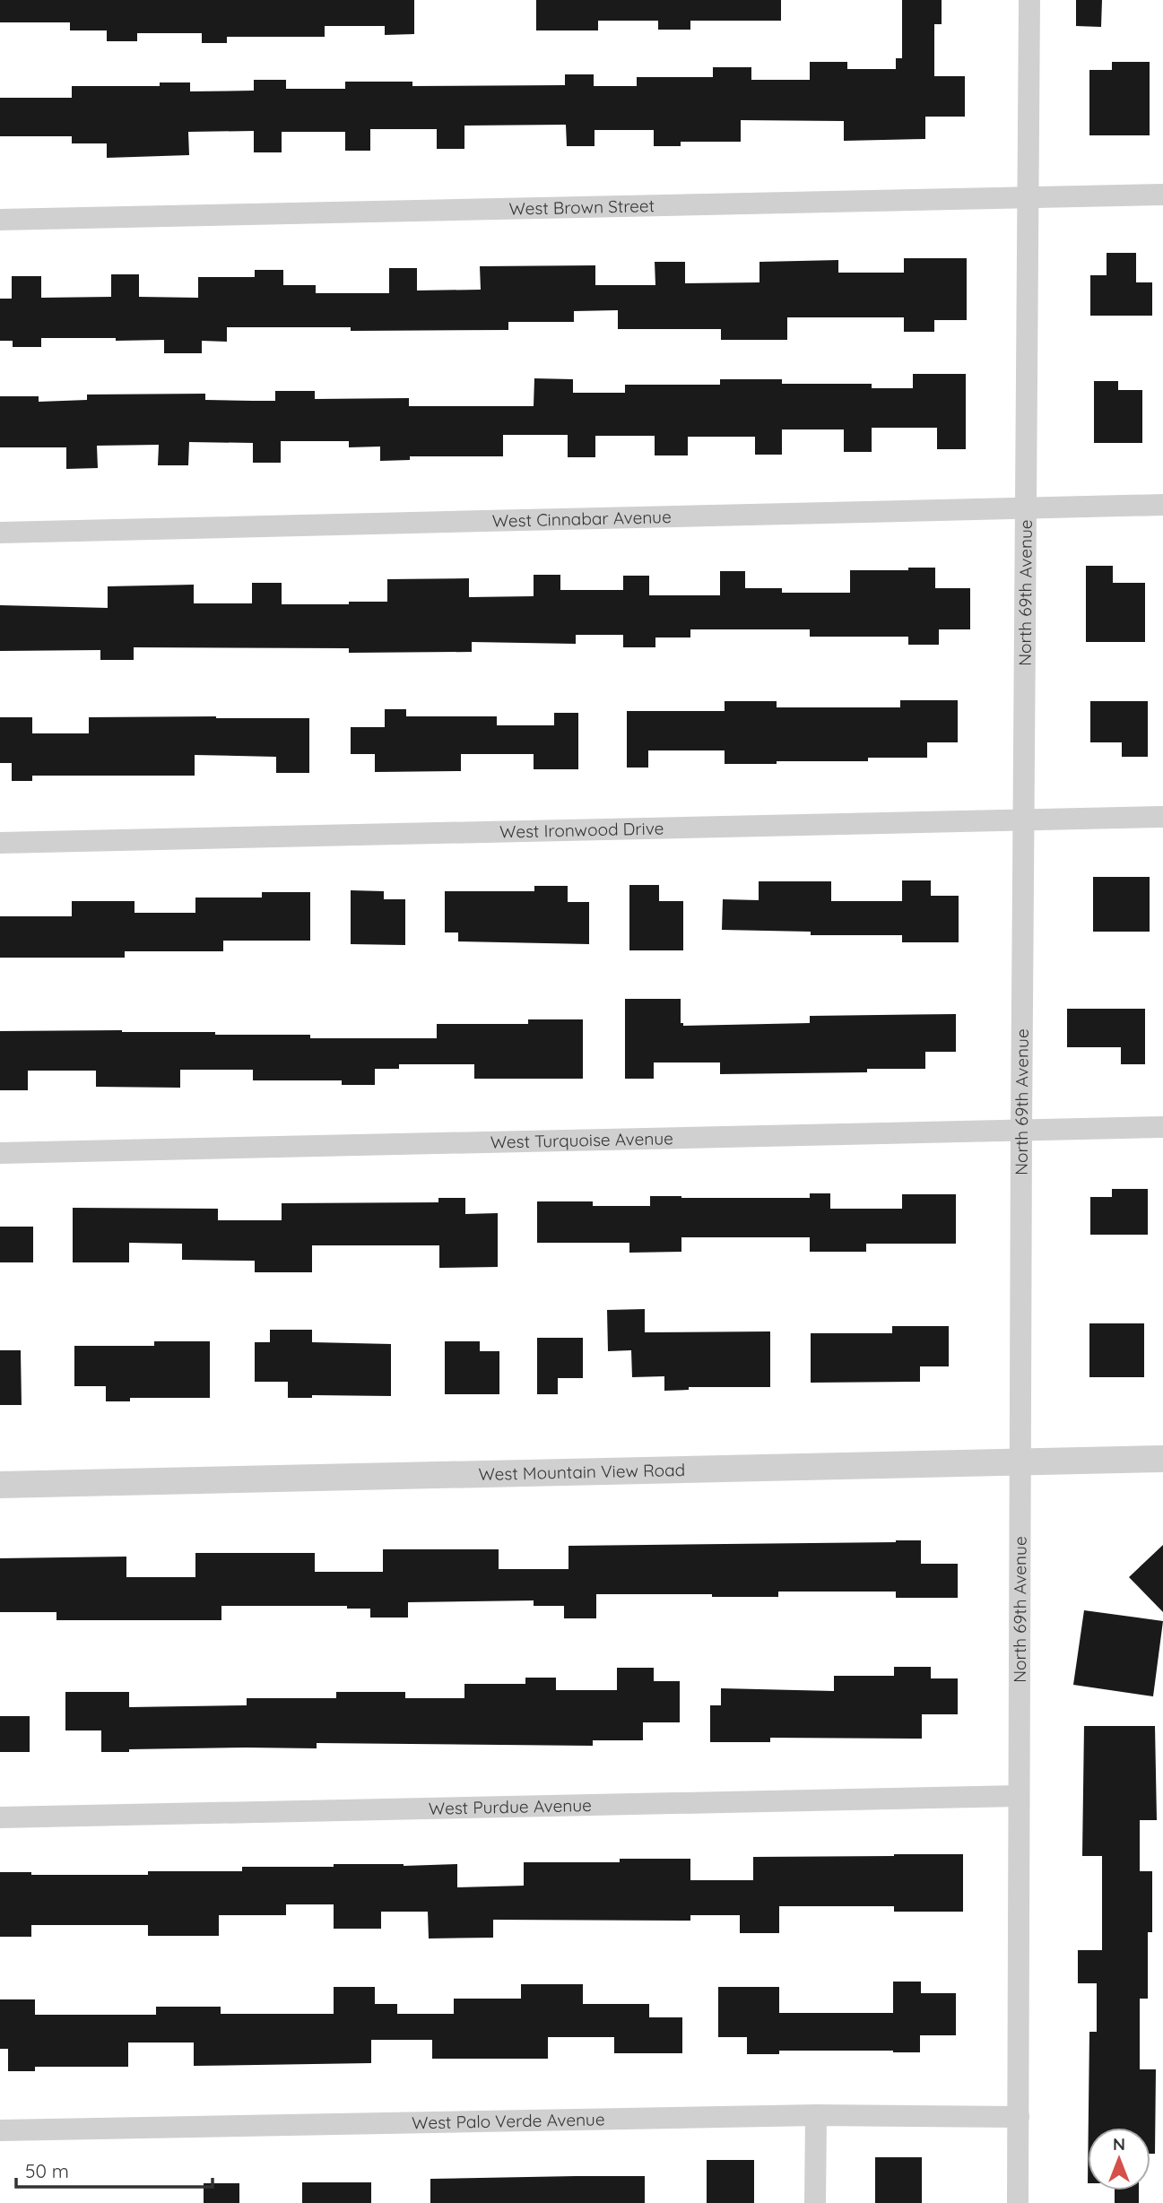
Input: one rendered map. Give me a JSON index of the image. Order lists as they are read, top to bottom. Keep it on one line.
{"streets":{"street":["West Brown Street","West Cinnabar Avenue","North 69th Avenue","West Ironwood Drive","West Turquoise Avenue","West Mountain View Road","West Purdue Avenue","West Palo Verde Avenue"]},"crossings":[["West Brown Street","North 69th Avenue"],["West Cinnabar Avenue","North 69th Avenue"],["North 69th Avenue","West Ironwood Drive"],["North 69th Avenue","West Turquoise Avenue"],["North 69th Avenue","West Mountain View Road"],["North 69th Avenue","West Purdue Avenue"],["North 69th Avenue","West Palo Verde Avenue"]],"scale_bar":"50 m","north":"top"}
